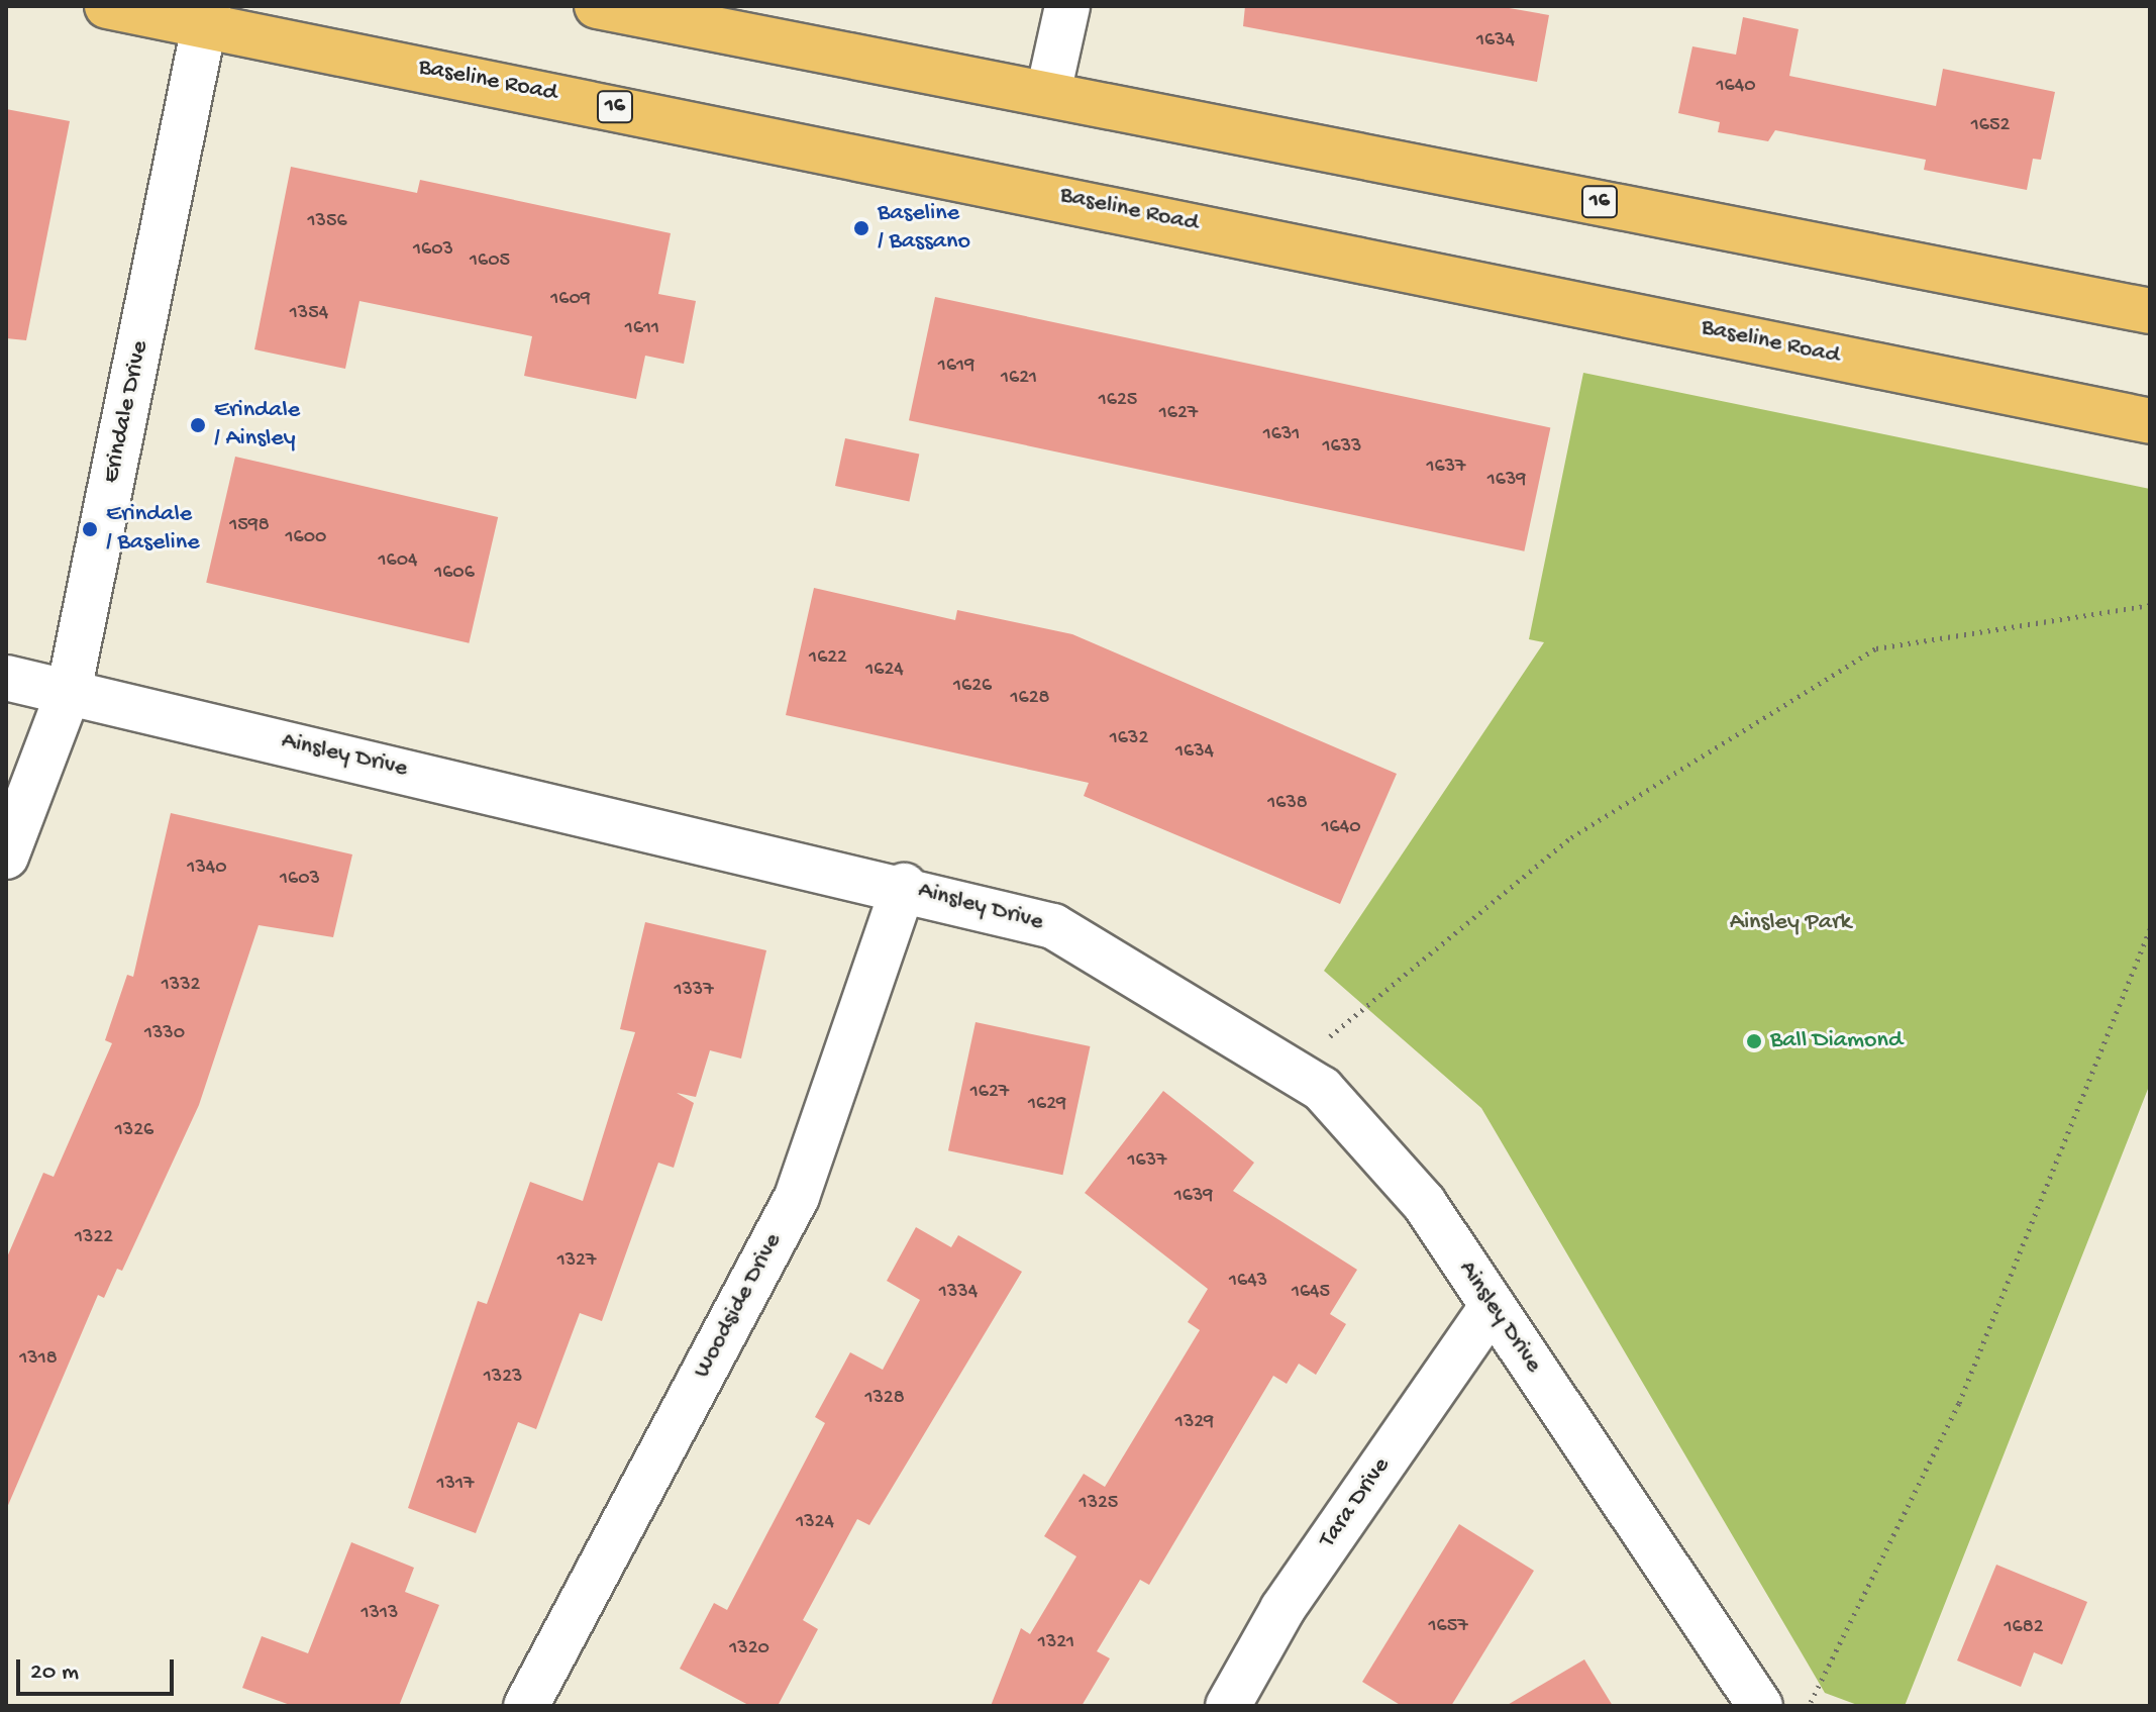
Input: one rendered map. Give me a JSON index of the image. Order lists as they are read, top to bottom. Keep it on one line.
{"streets":{"main road":["Baseline Road","16"],"street":["Erindale Drive","Ainsley Drive","Woodside Drive","Tara Drive"]},"crossings":[["Baseline Road","Erindale Drive"],["Erindale Drive","Ainsley Drive"],["Ainsley Drive","Woodside Drive"],["Ainsley Drive","Tara Drive"]],"parks":["Ainsley Park"],"places":["Baseline / Bassano","Erindale / Ainsley","Erindale / Baseline","Ball Diamond"],"house_numbers":["1634","1640","1652","1356","1603","1605","1609","1354","1611","1619","1621","1625","1627","1631","1633","1637","1639","1598","1600","1604","1606","1622","1624","1626","1628","1632","1634","1638","1640","1340","1603","1332","1337","1330","1627","1629","1326","1637","1639","1322","1327","1643","1334","1645","1318","1323","1328","1329","1317","1325","1324","1313","1657","1682","1321","1320"],"scale_bar":"20 m"}
